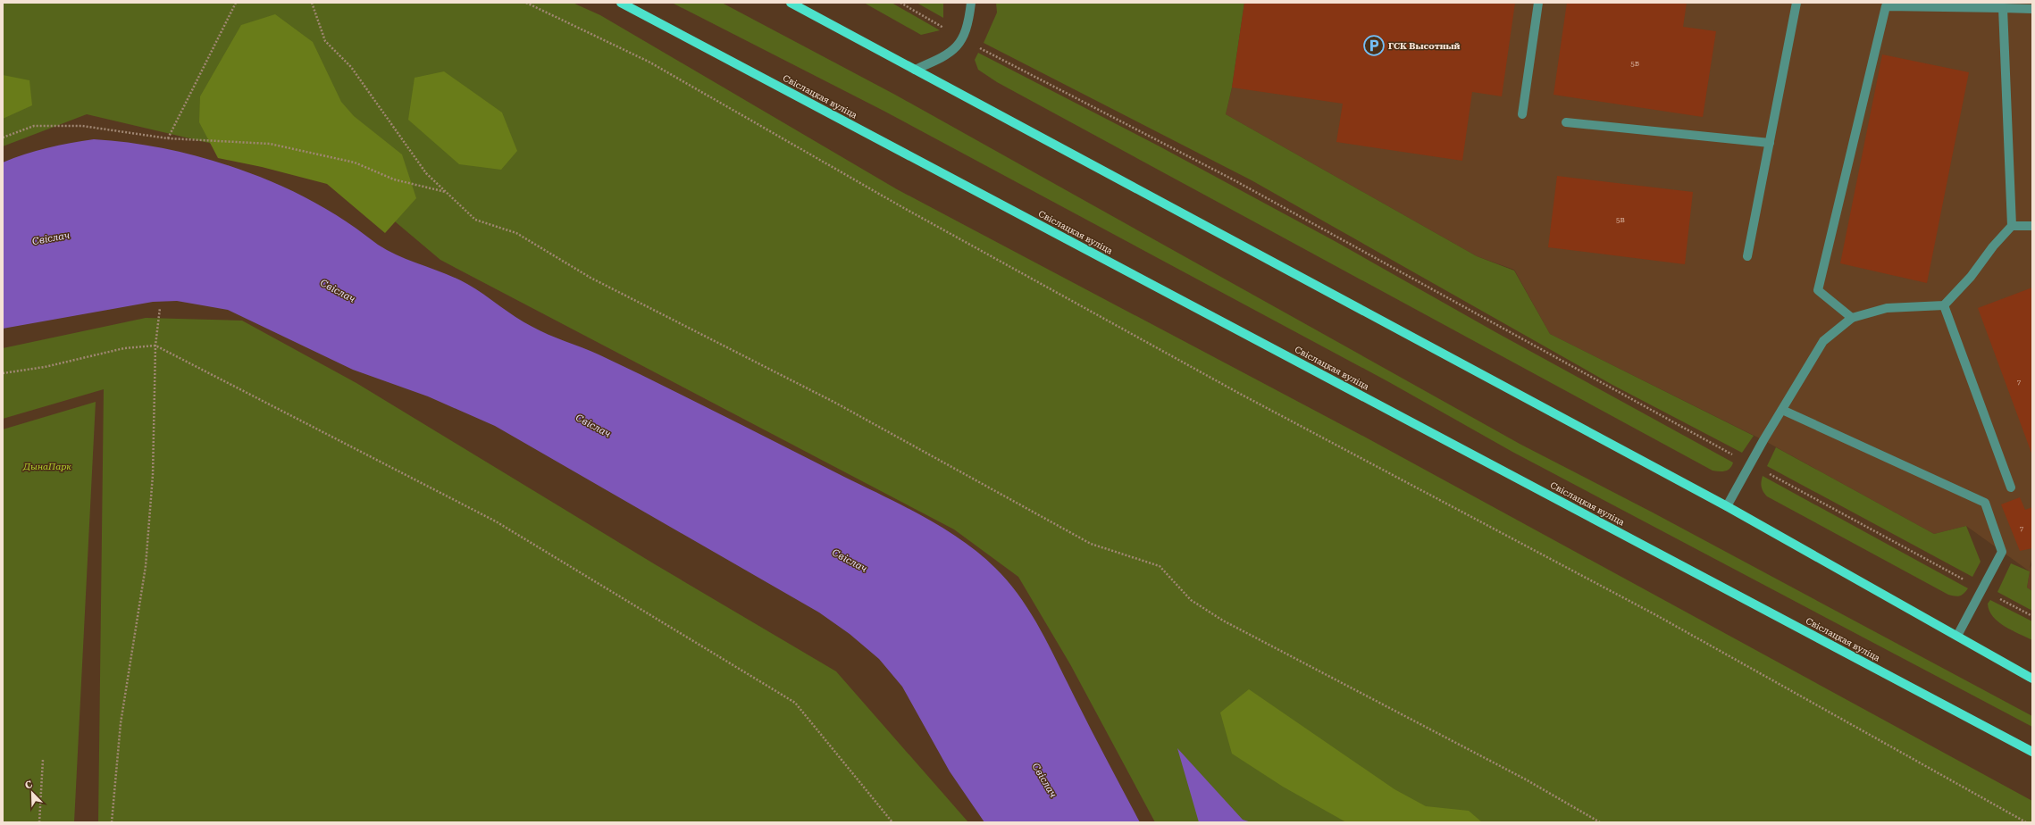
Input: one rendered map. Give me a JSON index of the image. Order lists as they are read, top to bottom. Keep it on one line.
{"streets":{"main road":["Свіслацкая вуліца"]},"water":["Свіслач"],"parks":["ДынаПарк"],"places":{"parking":["ГСК Высотный"]},"house_numbers":["5Б","5В","7","7"],"north":"top left"}
